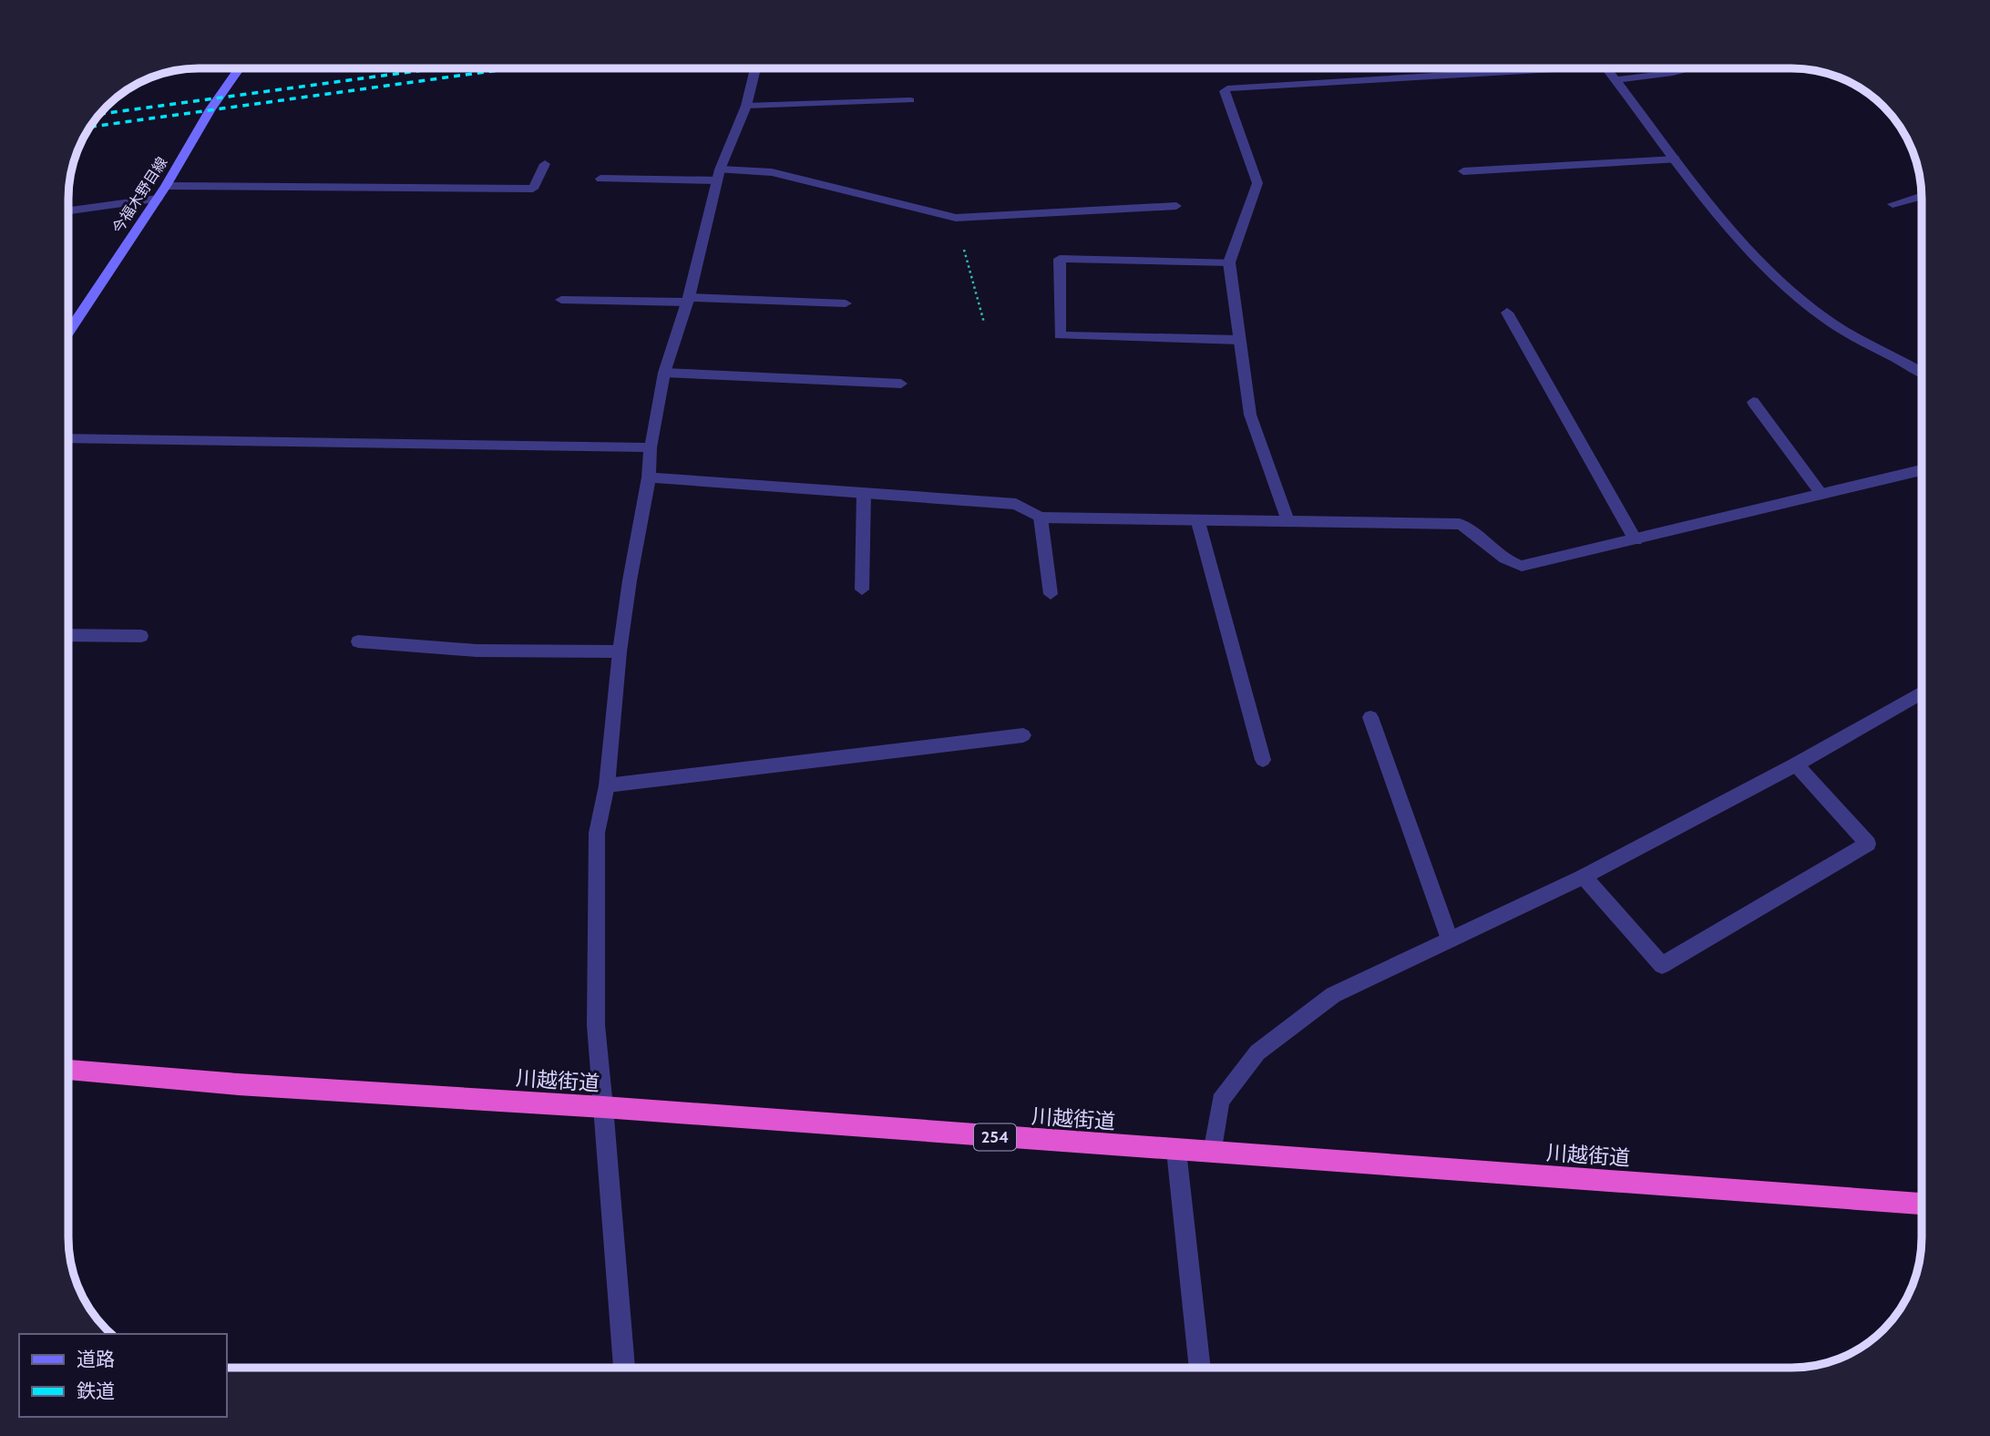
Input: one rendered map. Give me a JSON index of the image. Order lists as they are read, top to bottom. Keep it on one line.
{"streets":{"highway":["川越街道","254"],"main road":["今福木野目線"]},"legend":["道路","鉄道"]}
